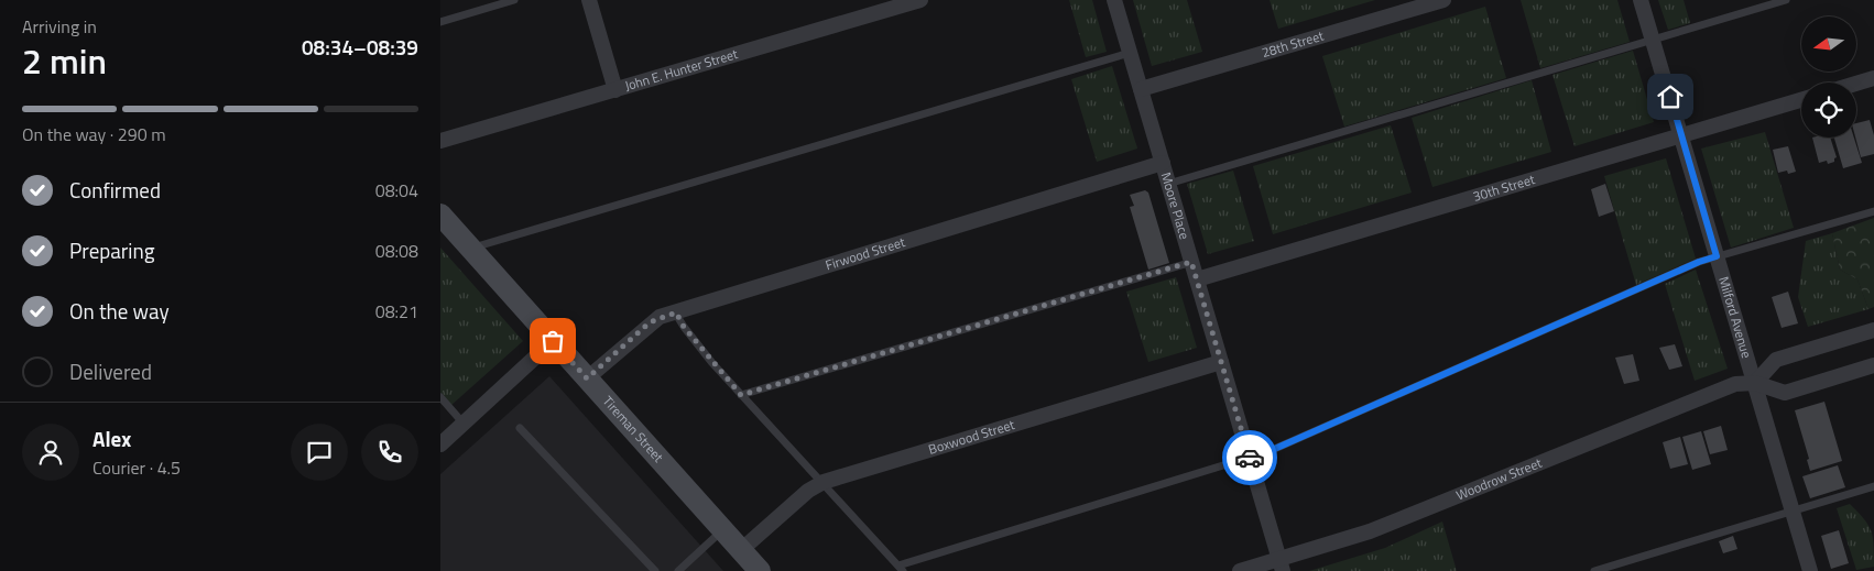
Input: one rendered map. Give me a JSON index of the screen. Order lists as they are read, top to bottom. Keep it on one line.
{"streets":{"street":["28th Street","John E. Hunter Street","30th Street","Moore Place","Firwood Street","Milford Avenue","Tireman Street","Boxwood Street","Woodrow Street"]},"crossings":[["28th Street","Moore Place"],["30th Street","Moore Place"],["30th Street","Milford Avenue"],["Moore Place","Firwood Street"],["Moore Place","Boxwood Street"],["Moore Place","Woodrow Street"],["Firwood Street","Tireman Street"],["Milford Avenue","Woodrow Street"],["Tireman Street","Boxwood Street"]],"north":"left","page":{"heading":["2 min","Arriving in","08:34–08:39"],"panel":["Alex","Courier · 4.5"],"bar":"On the way · 290 m","list":[["Confirmed","08:04"],["Preparing","08:08"],["On the way","08:21"],"Delivered"]}}
